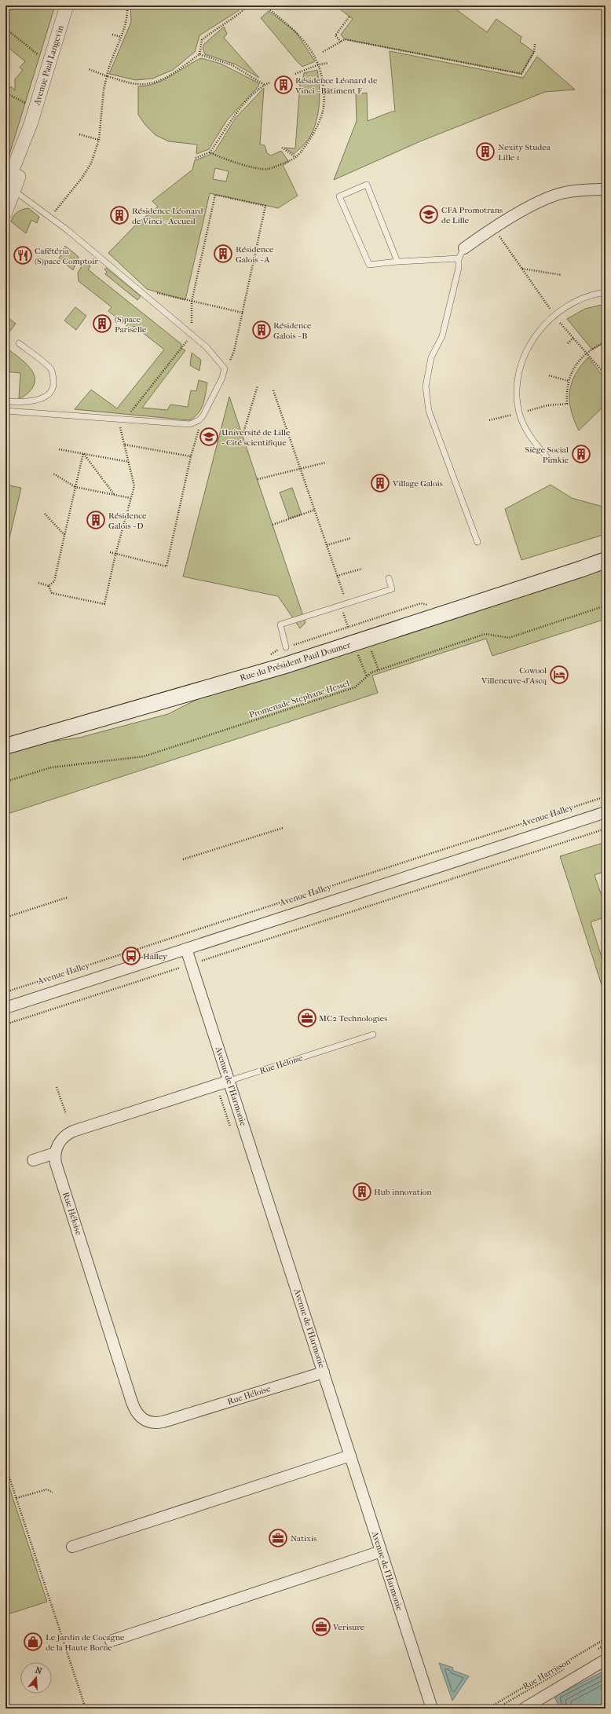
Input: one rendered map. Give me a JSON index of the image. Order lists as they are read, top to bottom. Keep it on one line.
{"streets":{"main road":["Rue du Président Paul Doumer"],"street":["Avenue Paul Langevin","Avenue Halley","Rue Héloise","Avenue de l'Harmonie","Rue Harrisson"],"path":["Promenade Stéphane Hessel"]},"crossings":[["Avenue Halley","Avenue de l'Harmonie"],["Rue Héloise","Avenue de l'Harmonie"]],"places":{"building":["Résidence Léonard de Vinci - Bâtiment F","Nexity Studea Lille 1","Résidence Léonard de Vinci - Accueil","Résidence Galois - A","(S)pace Pariselle","Résidence Galois - B","Siège Social Pimkie","Village Galois","Résidence Galois - D","Hub innovation"],"school or university":["CFA Promotrans de Lille","Université de Lille ‐ Cité scientifique"],"restaurant":["Cafétéria (S)pace Comptoir"],"hotel":["Cowool Villeneuve-d'Ascq"],"bus stop":["Halley"],"office":["MC2 Technologies","Natixis","Verisure"],"shop":["Le Jardin de Cocagne de la Haute Borne"]},"north":"top"}
